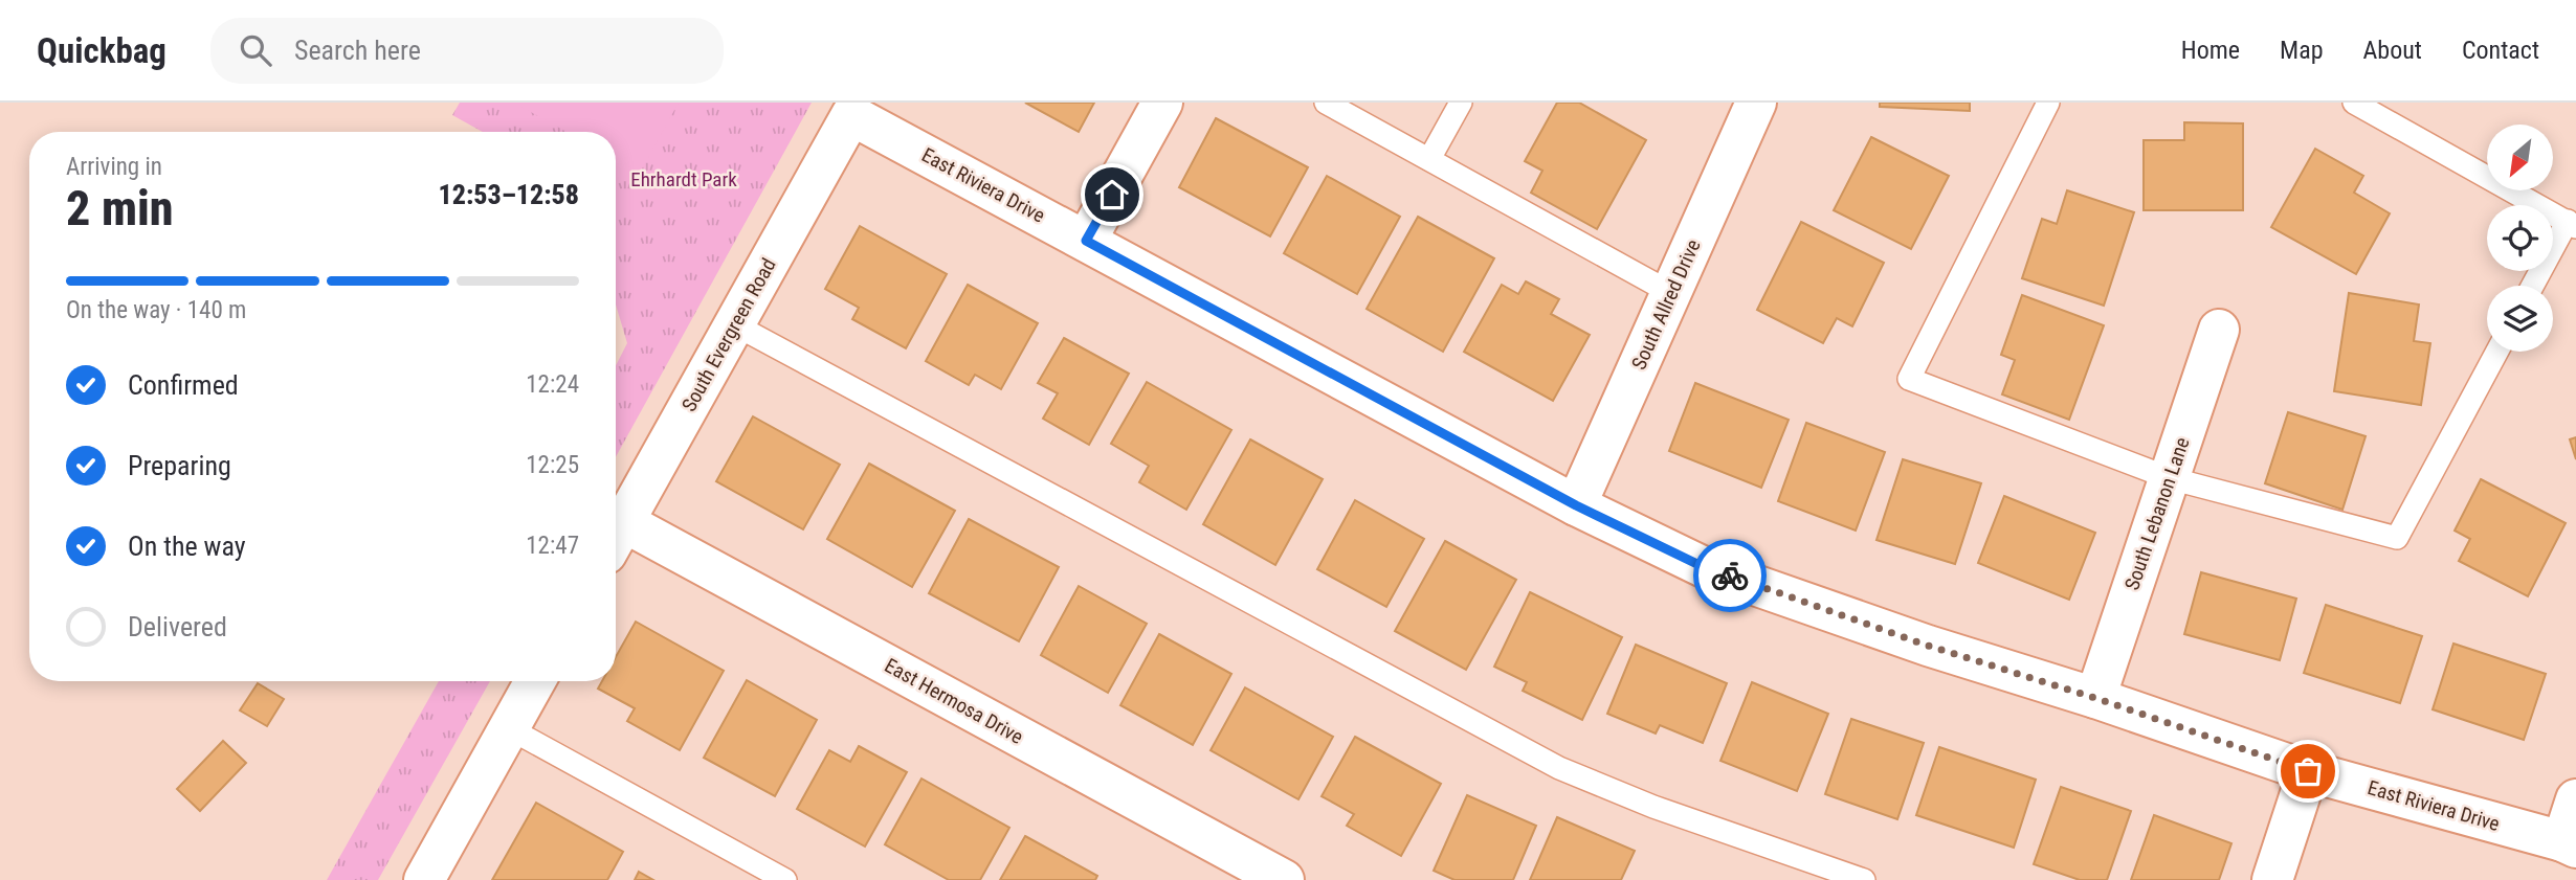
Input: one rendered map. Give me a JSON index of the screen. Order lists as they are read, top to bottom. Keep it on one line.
{"streets":{"street":["East Riviera Drive","South Allred Drive","South Evergreen Road","South Lebanon Lane","East Hermosa Drive"]},"crossings":[["East Riviera Drive","South Allred Drive"],["East Riviera Drive","South Evergreen Road"],["East Riviera Drive","South Lebanon Lane"],["South Evergreen Road","East Hermosa Drive"]],"parks":["Ehrhardt Park"],"north":"bottom left","page":{"header":"Quickbag","search":"Search here","nav":["Home","Map","About","Contact"],"heading":["2 min","Arriving in","12:53–12:58"],"bar":"On the way · 140 m","list":[["Confirmed","12:24"],["Preparing","12:25"],["On the way","12:47"],"Delivered"]}}
